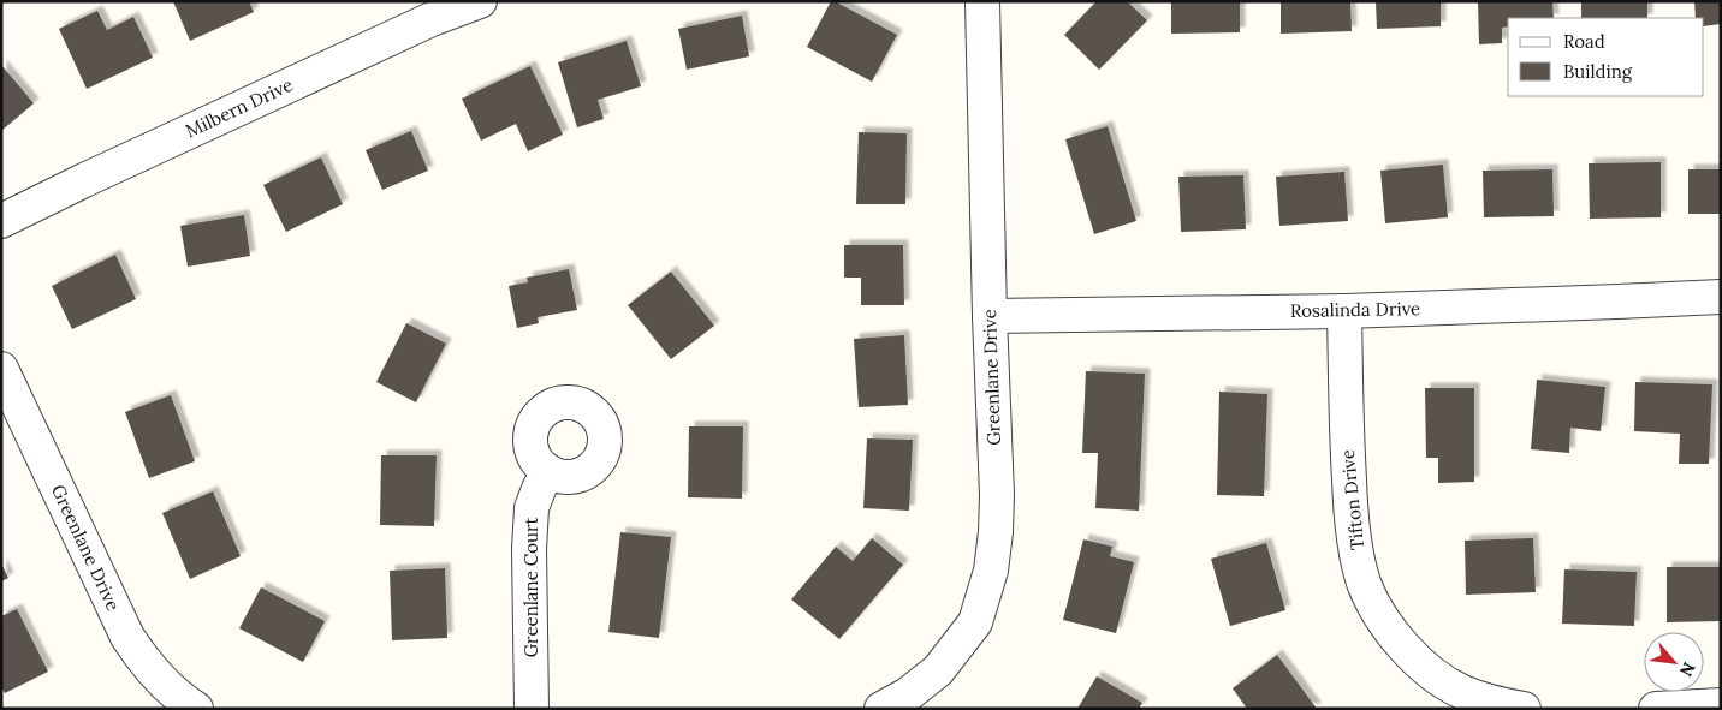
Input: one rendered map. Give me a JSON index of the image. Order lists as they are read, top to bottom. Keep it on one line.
{"streets":{"street":["Milbern Drive","Rosalinda Drive","Greenlane Drive","Tifton Drive","Greenlane Court"]},"crossings":[["Rosalinda Drive","Greenlane Drive"],["Rosalinda Drive","Tifton Drive"]],"legend":["Road","Building"],"north":"bottom right"}
